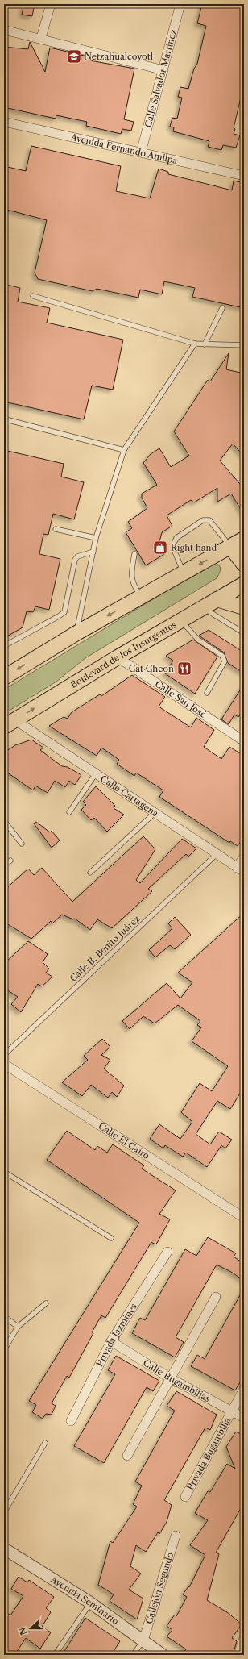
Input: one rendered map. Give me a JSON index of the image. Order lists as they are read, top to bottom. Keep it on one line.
{"streets":{"main road":["Boulevard de los Insurgentes"],"street":["Calle Salvador Martínez","Avenida Fernando Amilpa","Calle San José","Calle Cartagena","Calle El Cairo","Privada Jazmines","Calle Bugambilias","Privada Bugambilia","Callejón Segundo","Avenida Seminario"],"lane":["Calle B. Benito Juárez"]},"crossings":[["Calle Salvador Martínez","Avenida Fernando Amilpa"],["Boulevard de los Insurgentes","Calle San José"],["Boulevard de los Insurgentes","Calle Cartagena"],["Calle Cartagena","Calle B. Benito Juárez"],["Privada Jazmines","Calle Bugambilias"],["Calle Bugambilias","Privada Bugambilia"],["Callejón Segundo","Avenida Seminario"]],"places":{"school or university":["Netzahualcoyotl"],"shop":["Right hand"],"restaurant":["Cat Cheon"]},"north":"left"}
